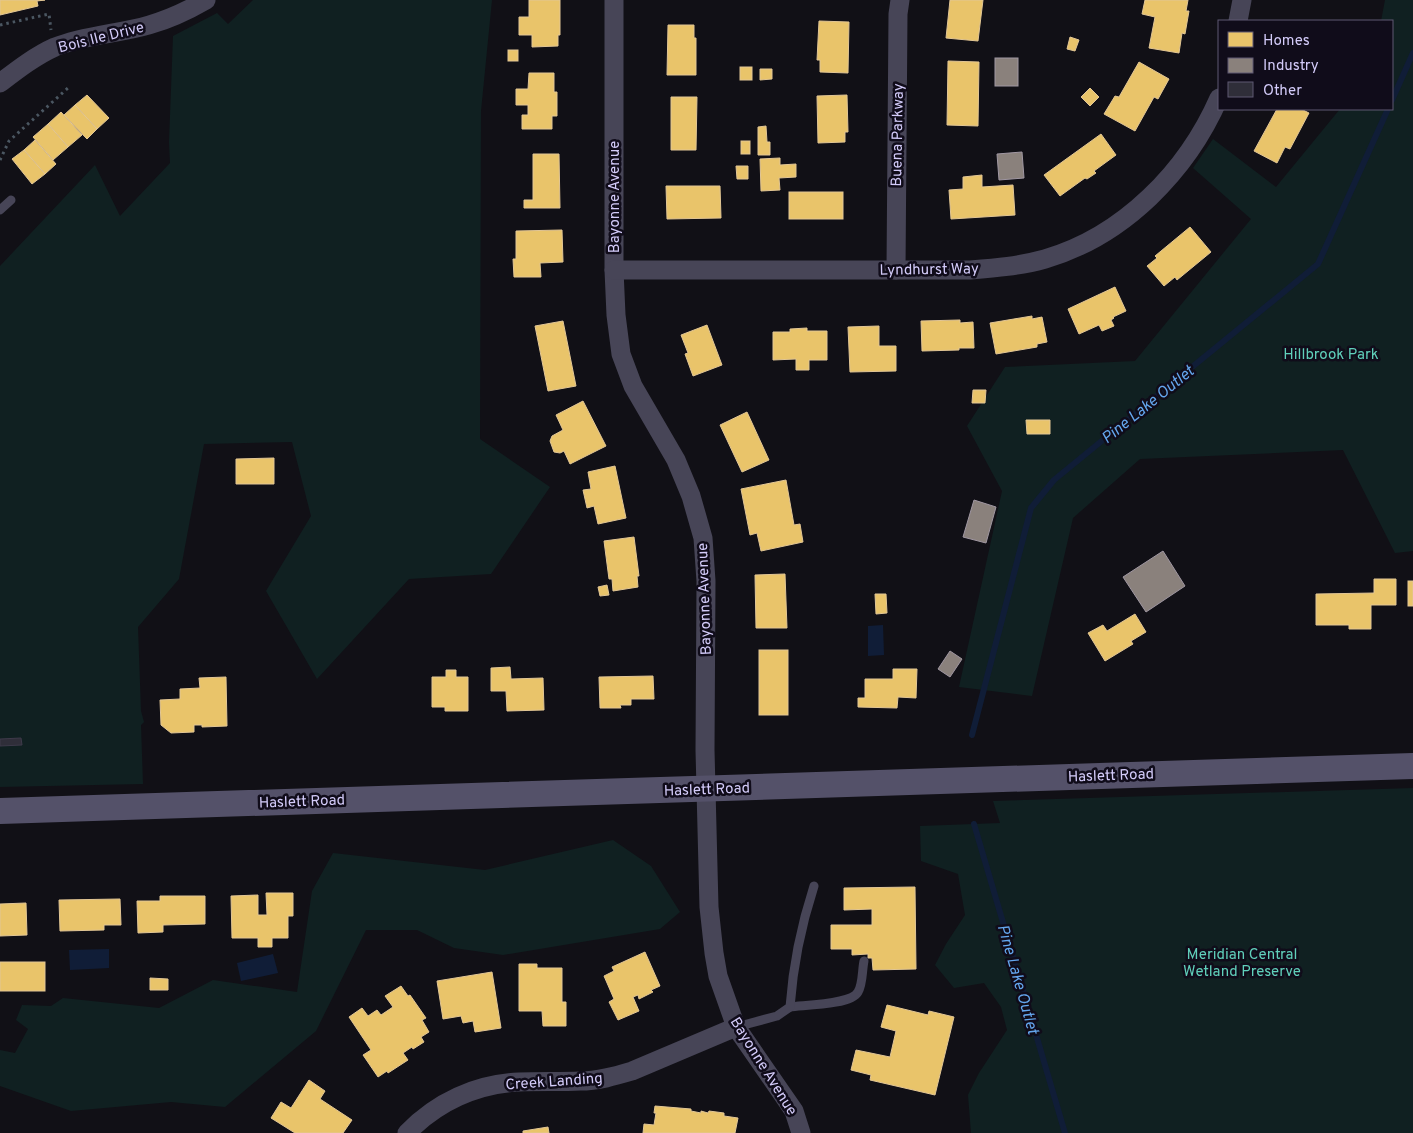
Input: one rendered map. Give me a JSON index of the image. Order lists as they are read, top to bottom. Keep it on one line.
{"streets":{"main road":["Haslett Road"],"street":["Bois Ile Drive","Buena Parkway","Bayonne Avenue","Lyndhurst Way","Creek Landing"]},"crossings":[["Buena Parkway","Lyndhurst Way"],["Bayonne Avenue","Lyndhurst Way"],["Bayonne Avenue","Haslett Road"],["Bayonne Avenue","Creek Landing"]],"water":["Pine Lake Outlet"],"parks":["Hillbrook Park","Meridian Central Wetland Preserve"],"legend":["Homes","Industry","Other"]}
